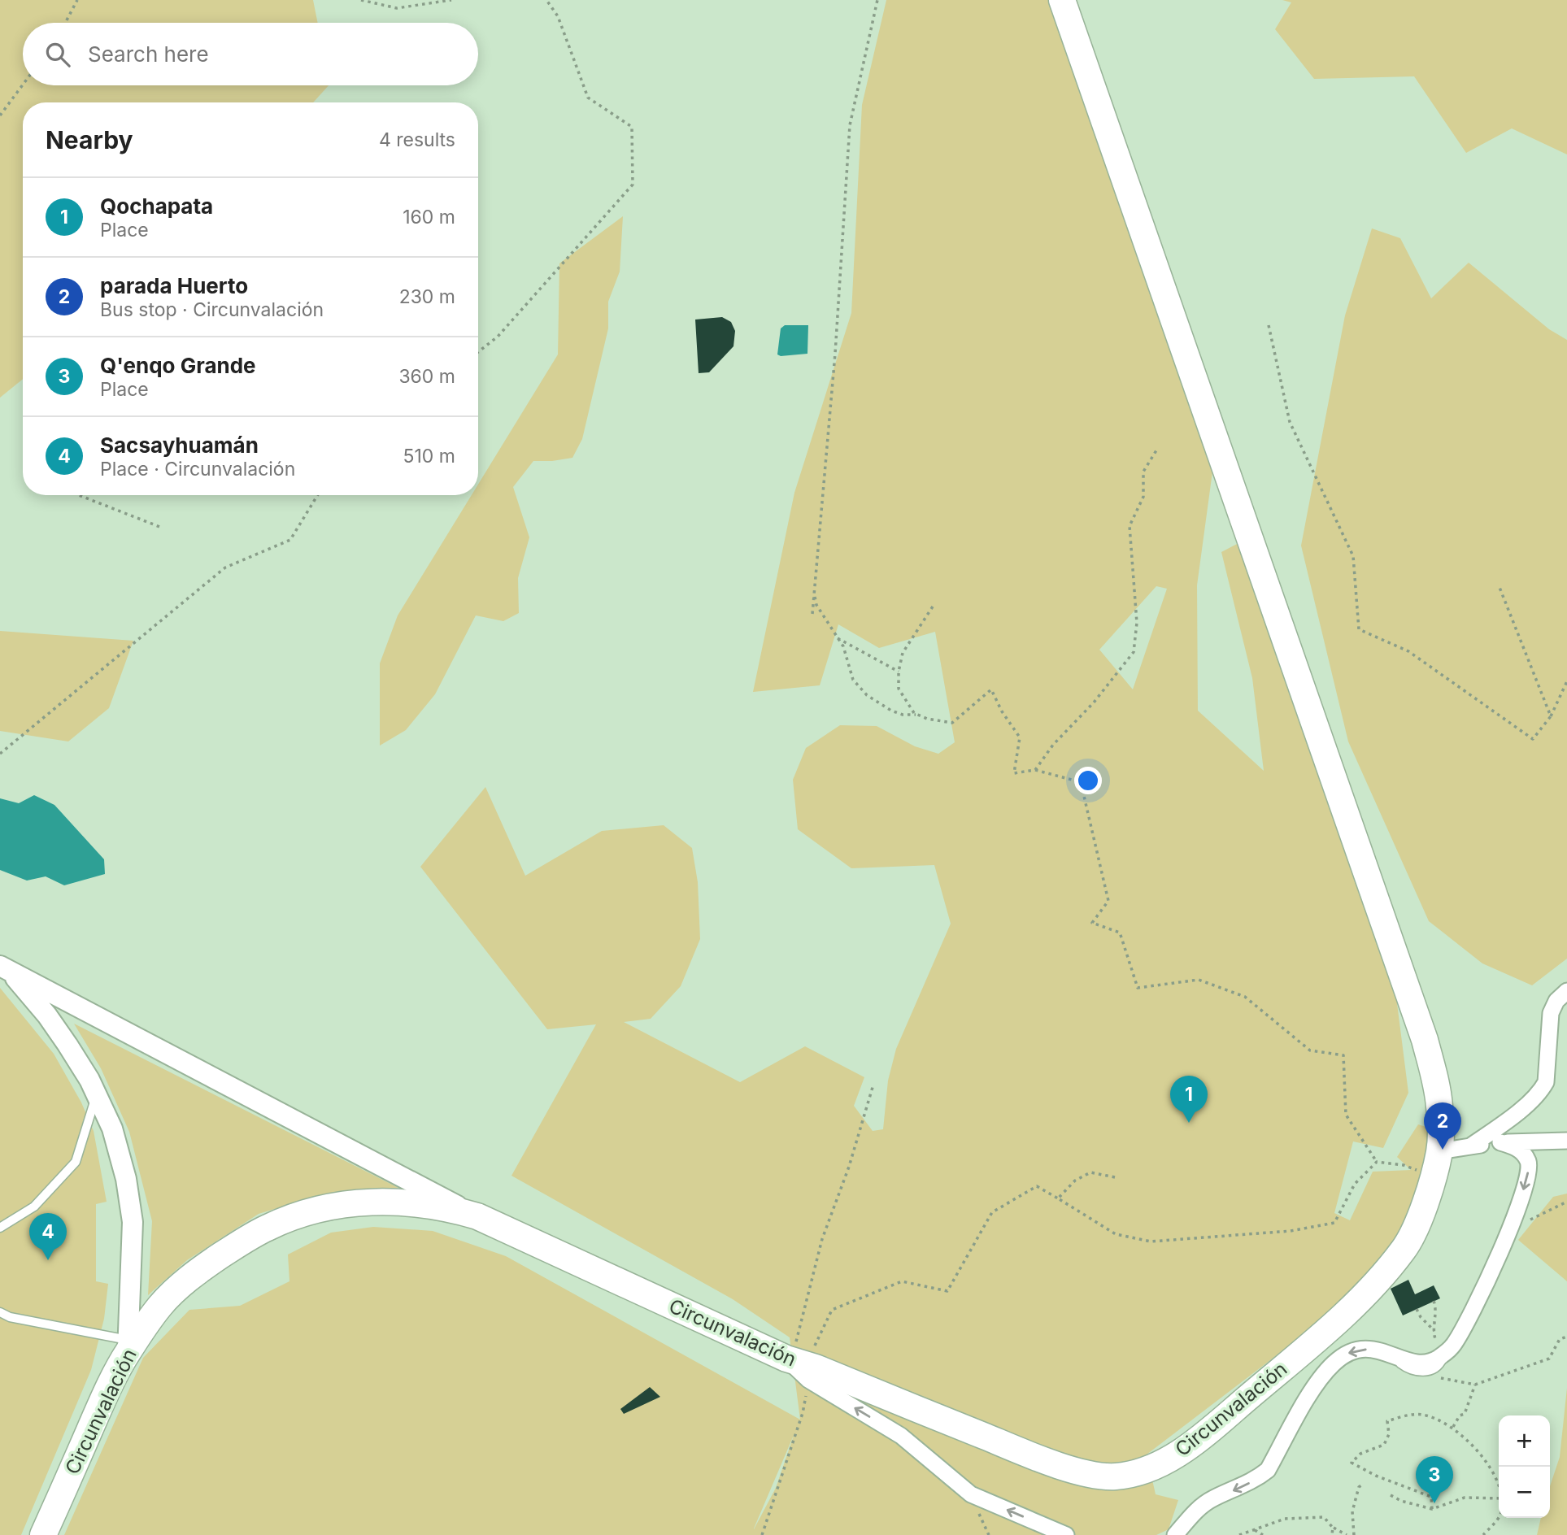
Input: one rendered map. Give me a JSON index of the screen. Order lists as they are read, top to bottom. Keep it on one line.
{"streets":{"highway":["Circunvalación"]},"page":{"search":"Search here","heading":["Nearby","4 results"],"list":[{"mark":"1","name":"Qochapata","note":"Place","value":"160 m"},{"mark":"2","name":"parada Huerto","note":"Bus stop · Circunvalación","value":"230 m"},{"mark":"3","name":"Q'enqo Grande","note":"Place","value":"360 m"},{"mark":"4","name":"Sacsayhuamán","note":"Place · Circunvalación","value":"510 m"}],"pins":["1","2","4","3"],"map_buttons":["+","−"]}}
